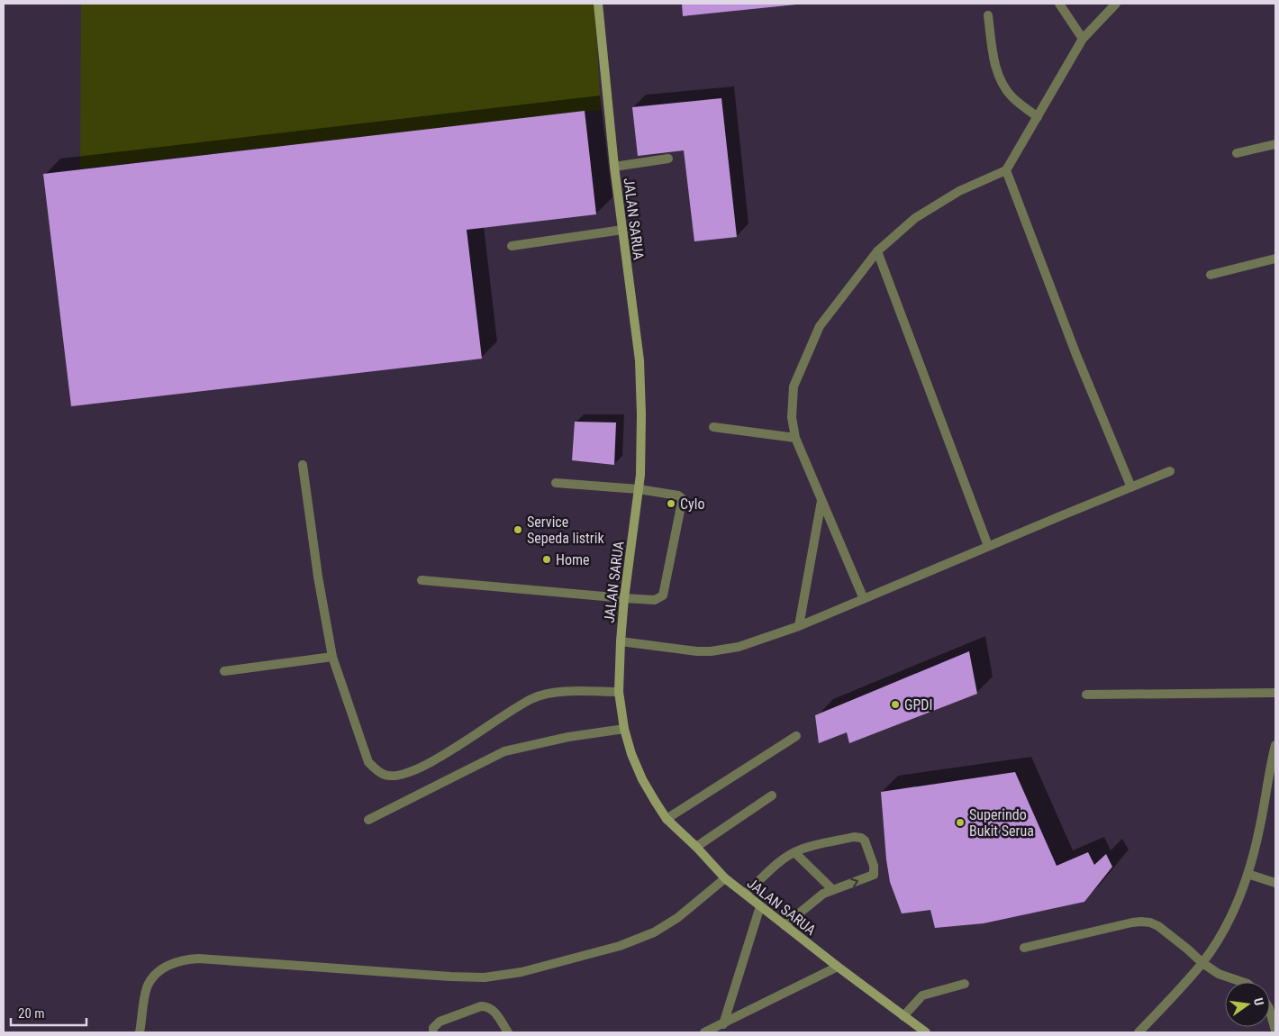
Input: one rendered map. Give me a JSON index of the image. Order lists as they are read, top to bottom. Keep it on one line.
{"streets":{"main road":["JALAN SARUA"]},"places":["Cylo","Service Sepeda listrik","Home","GPDI","Superindo Bukit Serua"],"scale_bar":"20 m","north":"right"}
